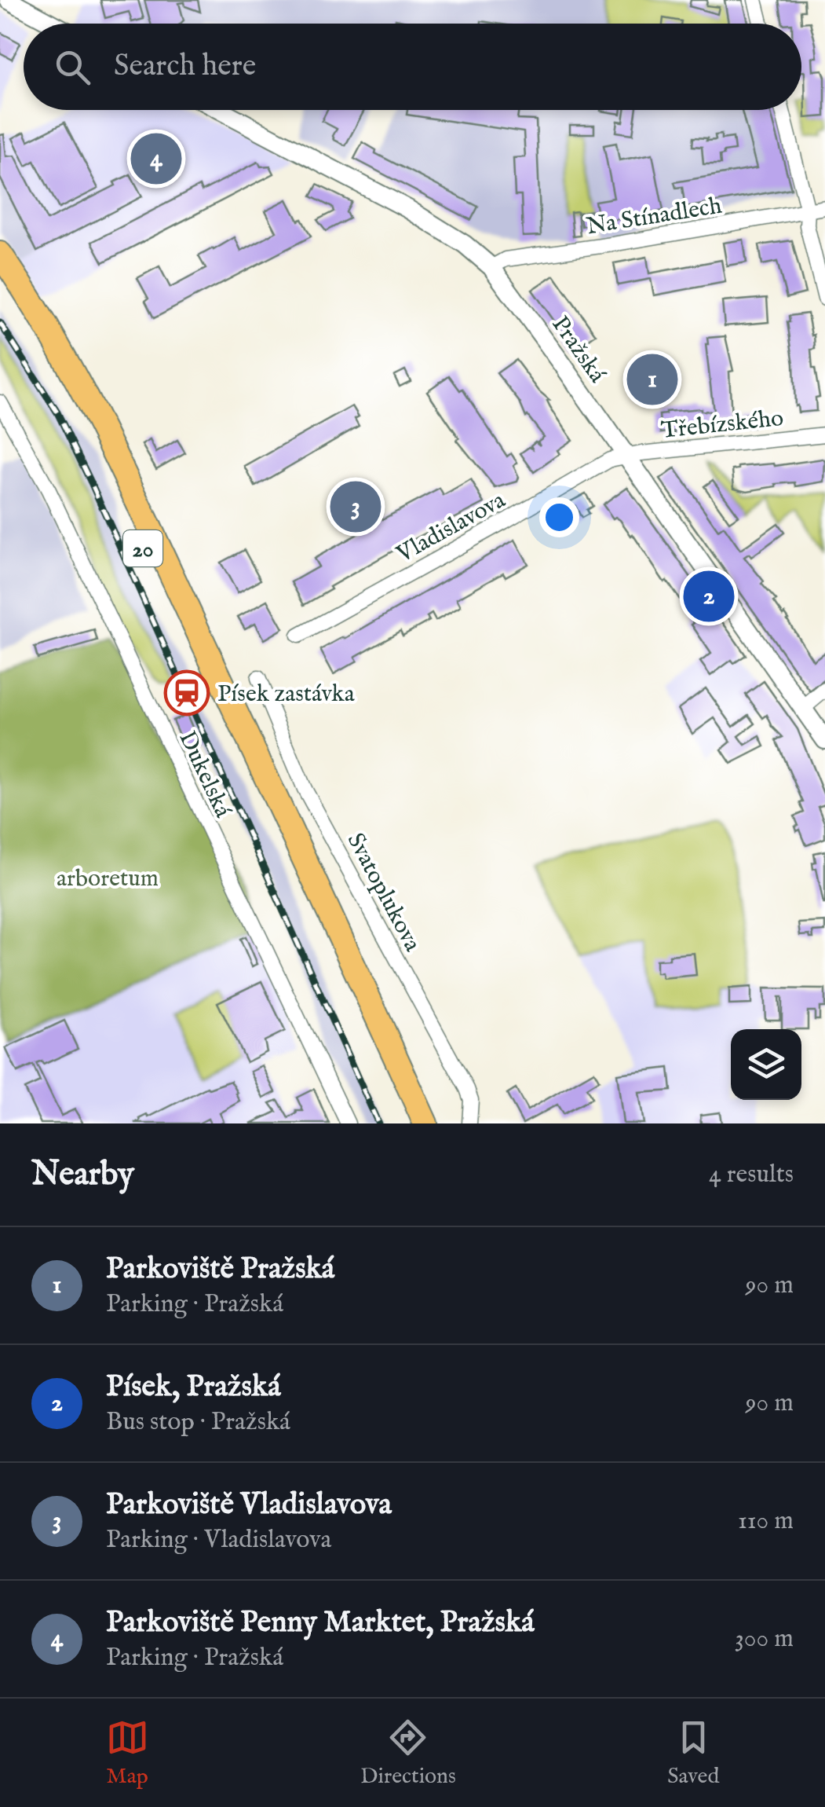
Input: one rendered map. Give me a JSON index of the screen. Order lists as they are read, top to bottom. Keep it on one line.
{"streets":{"highway":["20"],"street":["Na Stínadlech","Pražská","Třebízského","Vladislavova","Dukelská","Svatoplukova"]},"crossings":[["Na Stínadlech","Pražská"],["Pražská","Třebízského"],["Pražská","Vladislavova"],["Třebízského","Vladislavova"]],"parks":["arboretum"],"places":{"station":["Písek zastávka"]},"page":{"search":"Search here","pins":["4","1","3","2"],"heading":["Nearby","4 results"],"list":[{"mark":"1","name":"Parkoviště Pražská","note":"Parking · Pražská","value":"90 m"},{"mark":"2","name":"Písek, Pražská","note":"Bus stop · Pražská","value":"90 m"},{"mark":"3","name":"Parkoviště Vladislavova","note":"Parking · Vladislavova","value":"110 m"},{"mark":"4","name":"Parkoviště Penny Marktet, Pražská","note":"Parking · Pražská","value":"300 m"}],"nav":["Map","Directions","Saved"]}}
